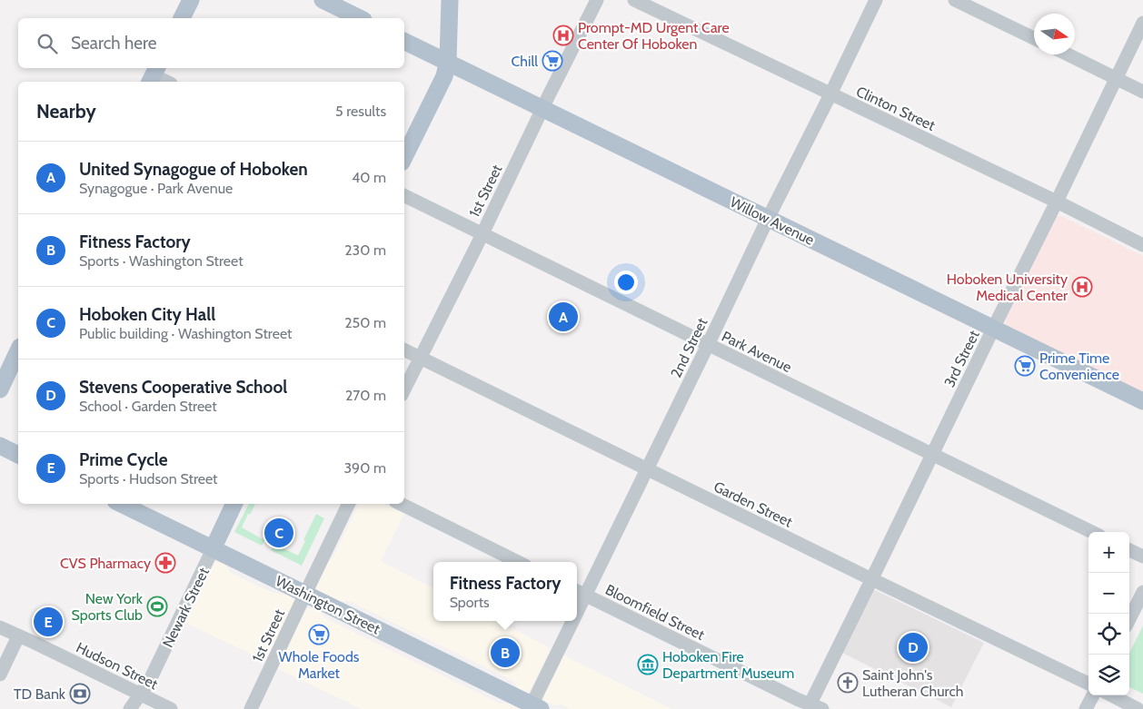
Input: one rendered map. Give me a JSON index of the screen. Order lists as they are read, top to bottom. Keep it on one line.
{"streets":{"main road":["Willow Avenue","Washington Street","Newark Street"],"street":["Clinton Street","1st Street","2nd Street","Park Avenue","3rd Street","Garden Street","Bloomfield Street","Hudson Street"]},"crossings":[["Clinton Street","2nd Street"],["Clinton Street","3rd Street"],["1st Street","Willow Avenue"],["1st Street","Park Avenue"],["1st Street","Garden Street"],["1st Street","Washington Street"],["Willow Avenue","2nd Street"],["Willow Avenue","3rd Street"],["2nd Street","Park Avenue"],["2nd Street","Garden Street"],["2nd Street","Washington Street"],["2nd Street","Bloomfield Street"],["Park Avenue","3rd Street"],["3rd Street","Garden Street"],["3rd Street","Bloomfield Street"],["Washington Street","Newark Street"],["Newark Street","Hudson Street"]],"places":{"hospital":["Prompt-MD Urgent Care Center Of Hoboken","Hoboken University Medical Center"],"supermarket":["Chill","Prime Time Convenience","Whole Foods Market"],"pharmacy":["CVS Pharmacy"],"sports":["New York Sports Club"],"museum":["Hoboken Fire Department Museum"],"church":["Saint John's Lutheran Church"],"bank":["TD Bank"]},"north":"right","page":{"search":"Search here","heading":["Nearby","5 results"],"list":[{"mark":"A","name":"United Synagogue of Hoboken","note":"Synagogue · Park Avenue","value":"40 m"},{"mark":"B","name":"Fitness Factory","note":"Sports · Washington Street","value":"230 m"},{"mark":"C","name":"Hoboken City Hall","note":"Public building · Washington Street","value":"250 m"},{"mark":"D","name":"Stevens Cooperative School","note":"School · Garden Street","value":"270 m"},{"mark":"E","name":"Prime Cycle","note":"Sports · Hudson Street","value":"390 m"}],"pins":["A","C","E","D","B"],"map_buttons":["+","−"],"popup":["Fitness Factory","Sports"]}}
